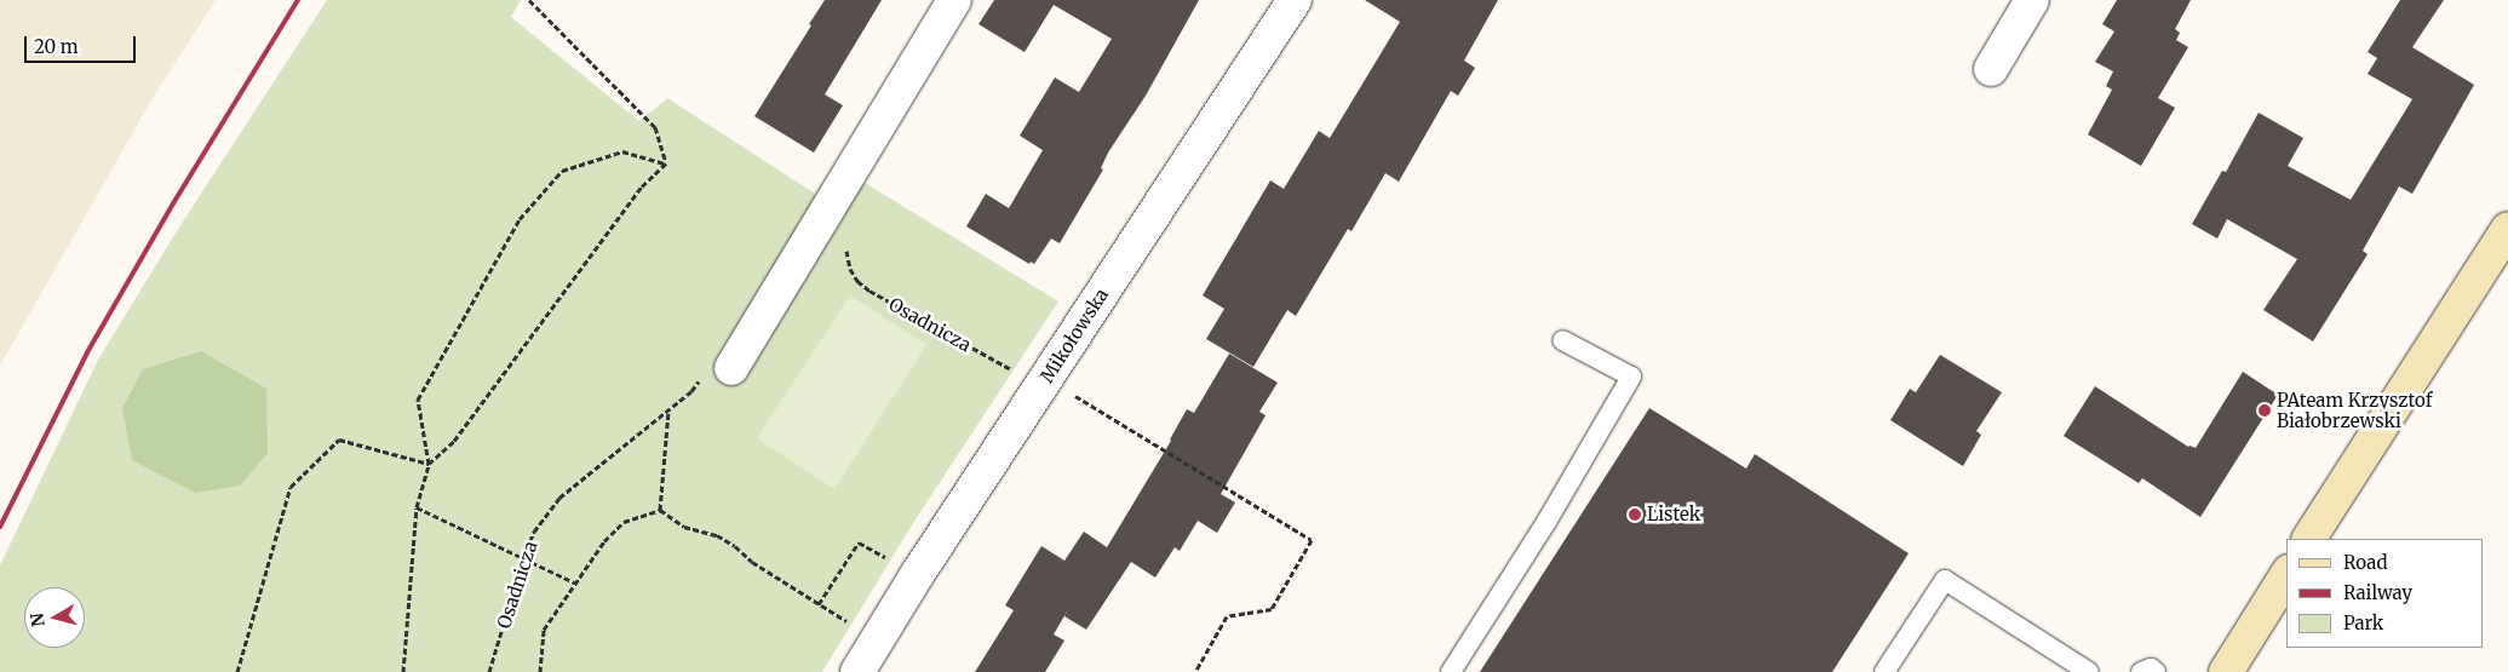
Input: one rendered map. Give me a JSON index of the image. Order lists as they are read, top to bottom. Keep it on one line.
{"streets":{"street":["Mikołowska"],"path":["Osadnicza"]},"crossings":[["Osadnicza","Mikołowska"]],"places":["PAteam Krzysztof Białobrzewski","Listek"],"legend":["Road","Railway","Park"],"scale_bar":"20 m","north":"left"}
